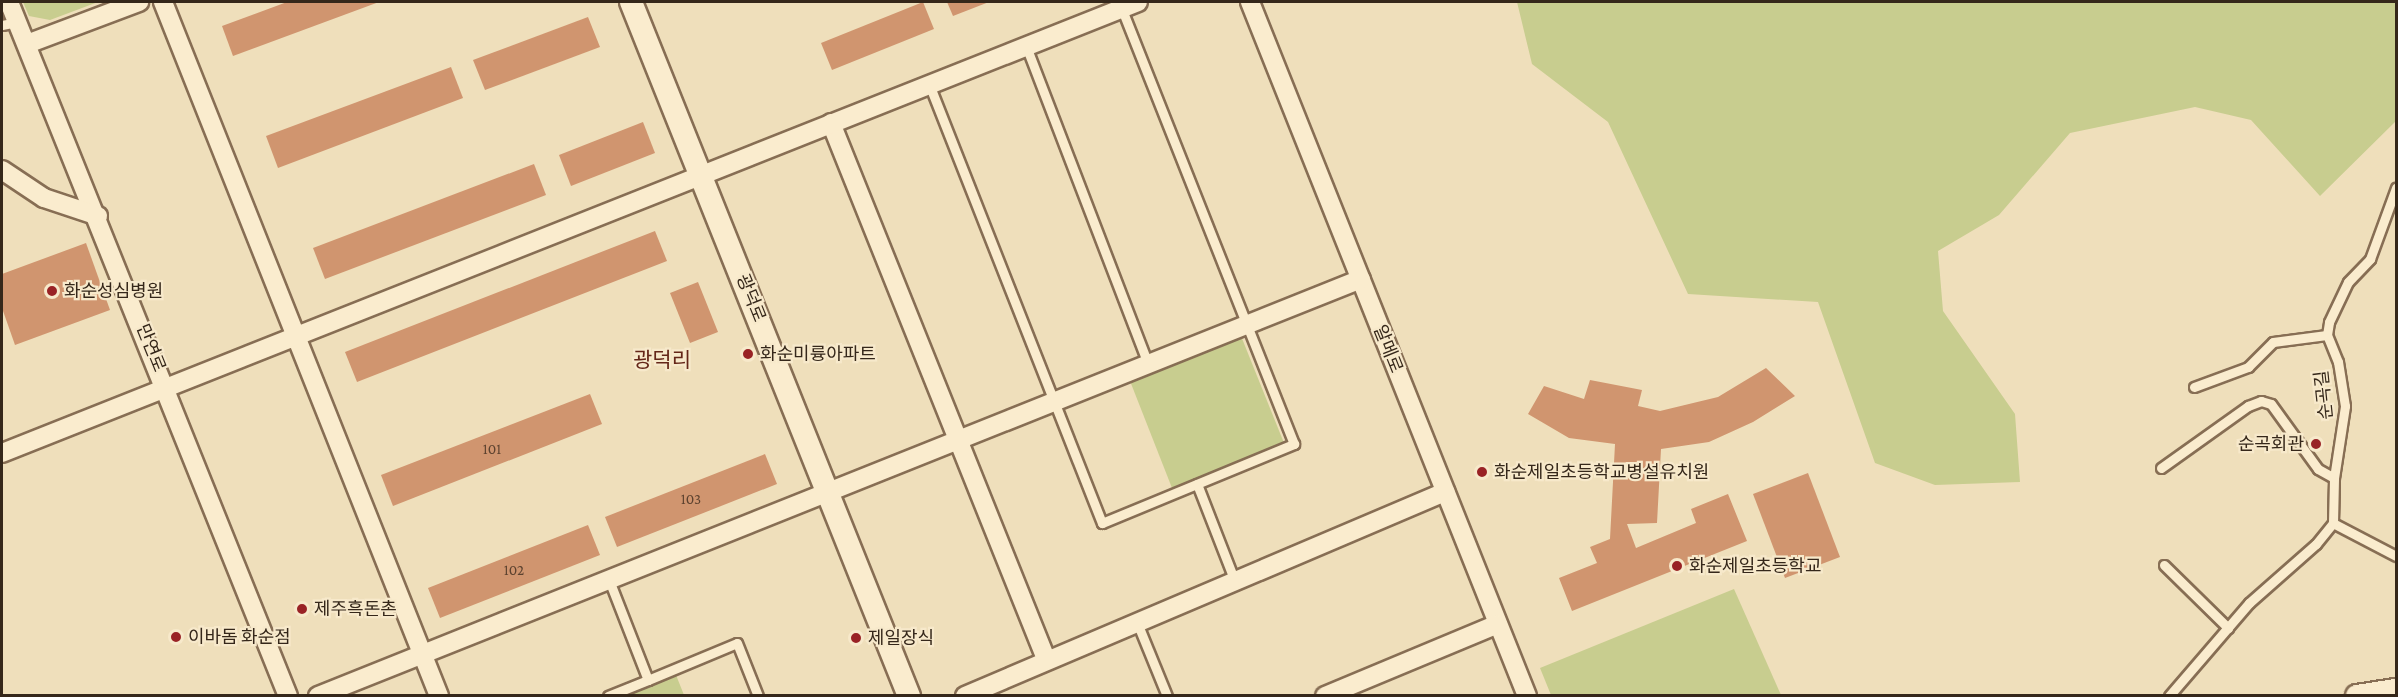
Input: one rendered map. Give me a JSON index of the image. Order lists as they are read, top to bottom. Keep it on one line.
{"streets":{"street":["광덕로","만연로","알메로"],"lane":["순곡길"]},"districts":["광덕리"],"places":["화순성심병원","화순미륭아파트","순곡회관","화순제일초등학교병설유치원","화순제일초등학교","제주흑돈촌","이바돔 화순점","제일장식"],"house_numbers":["101","103","102"]}
